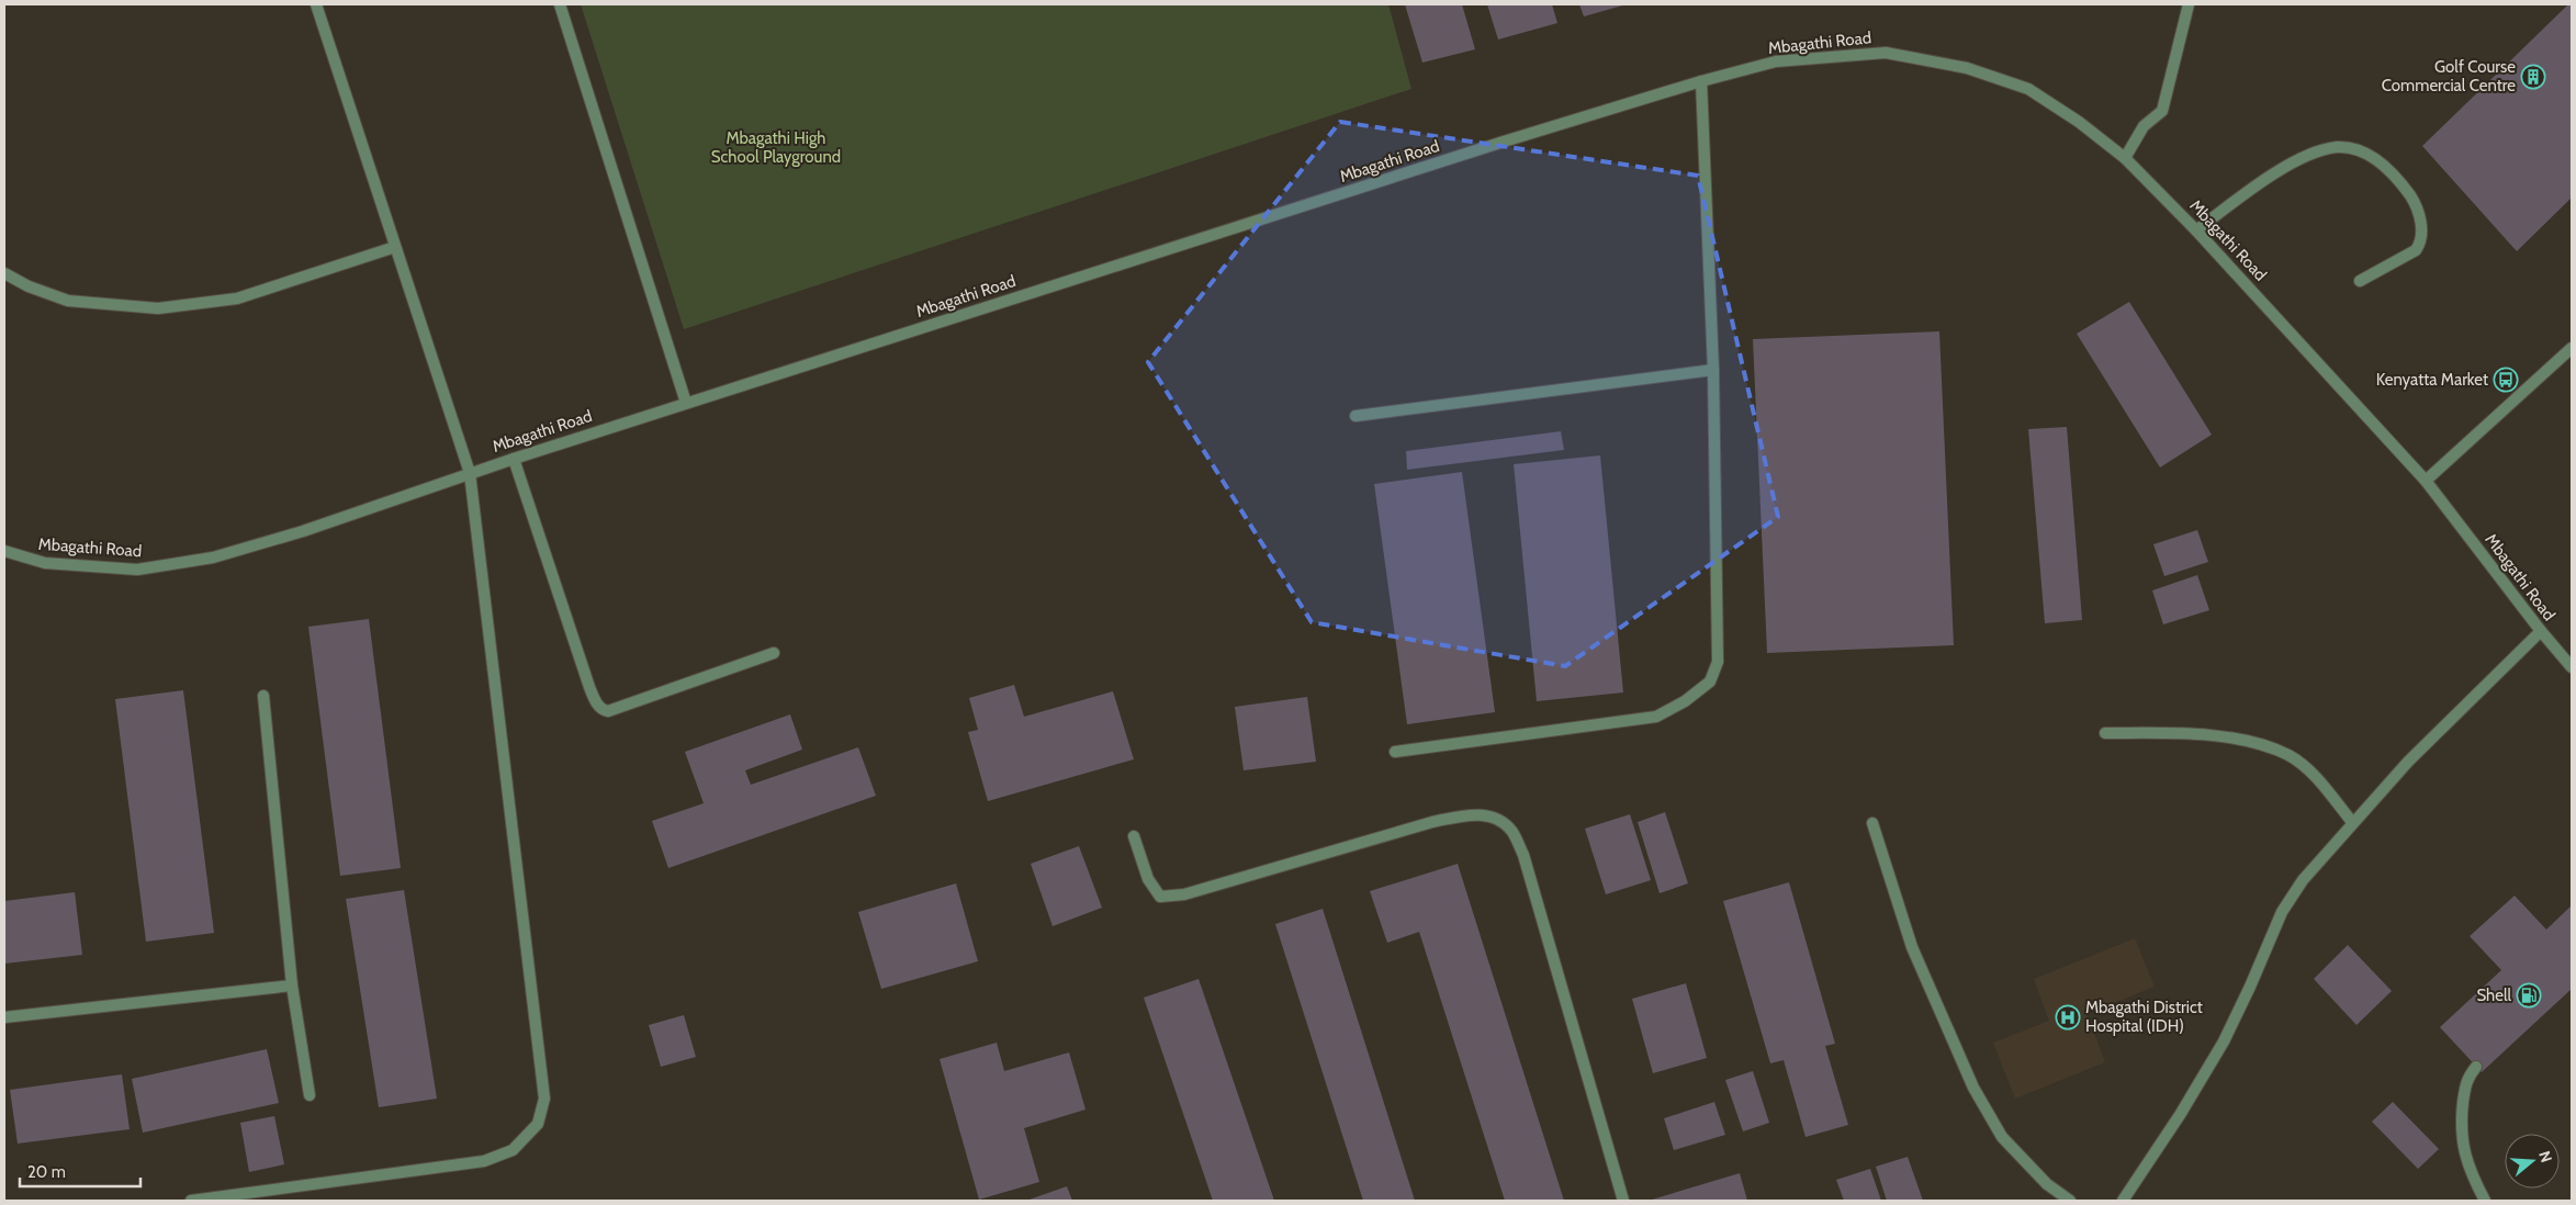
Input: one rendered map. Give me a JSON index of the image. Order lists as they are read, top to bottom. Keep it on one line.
{"streets":{"street":["Mbagathi Road"]},"parks":["Mbagathi High School Playground"],"places":{"building":["Golf Course Commercial Centre"],"bus stop":["Kenyatta Market"],"fuel station":["Shell"],"hospital":["Mbagathi District Hospital (IDH)"]},"scale_bar":"20 m","north":"right"}
